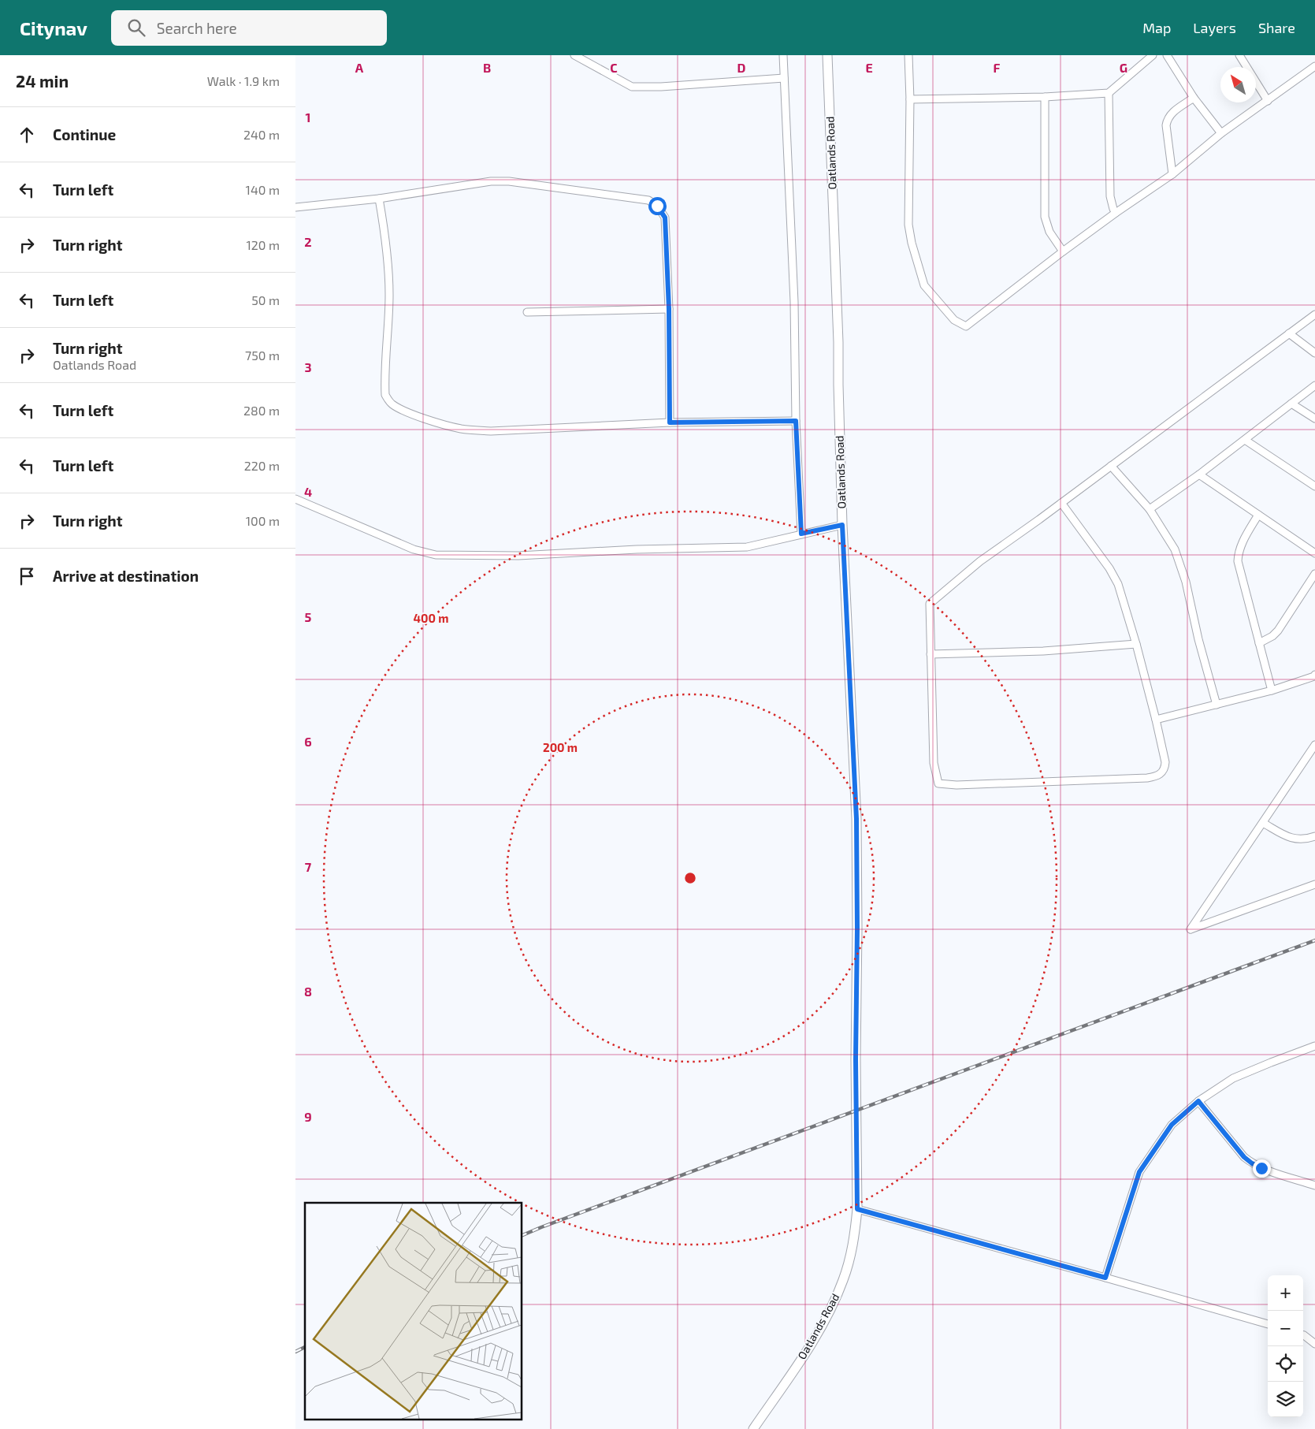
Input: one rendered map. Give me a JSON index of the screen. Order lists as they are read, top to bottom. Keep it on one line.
{"streets":{"street":["Oatlands Road"]},"north":"top left","page":{"header":"Citynav","search":"Search here","nav":["Map","Layers","Share"],"heading":["24 min","Walk · 1.9 km"],"list":[["Continue","240 m"],["Turn left","140 m"],["Turn right","120 m"],["Turn left","50 m"],["Turn right","Oatlands Road","750 m"],["Turn left","280 m"],["Turn left","220 m"],["Turn right","100 m"],"Arrive at destination"],"map_buttons":["+","−"]},"grid":{"columns":["A","B","C","D","E","F","G"],"rows":["1","2","3","4","5","6","7","8","9"]},"rings":["400 m","200 m"]}
